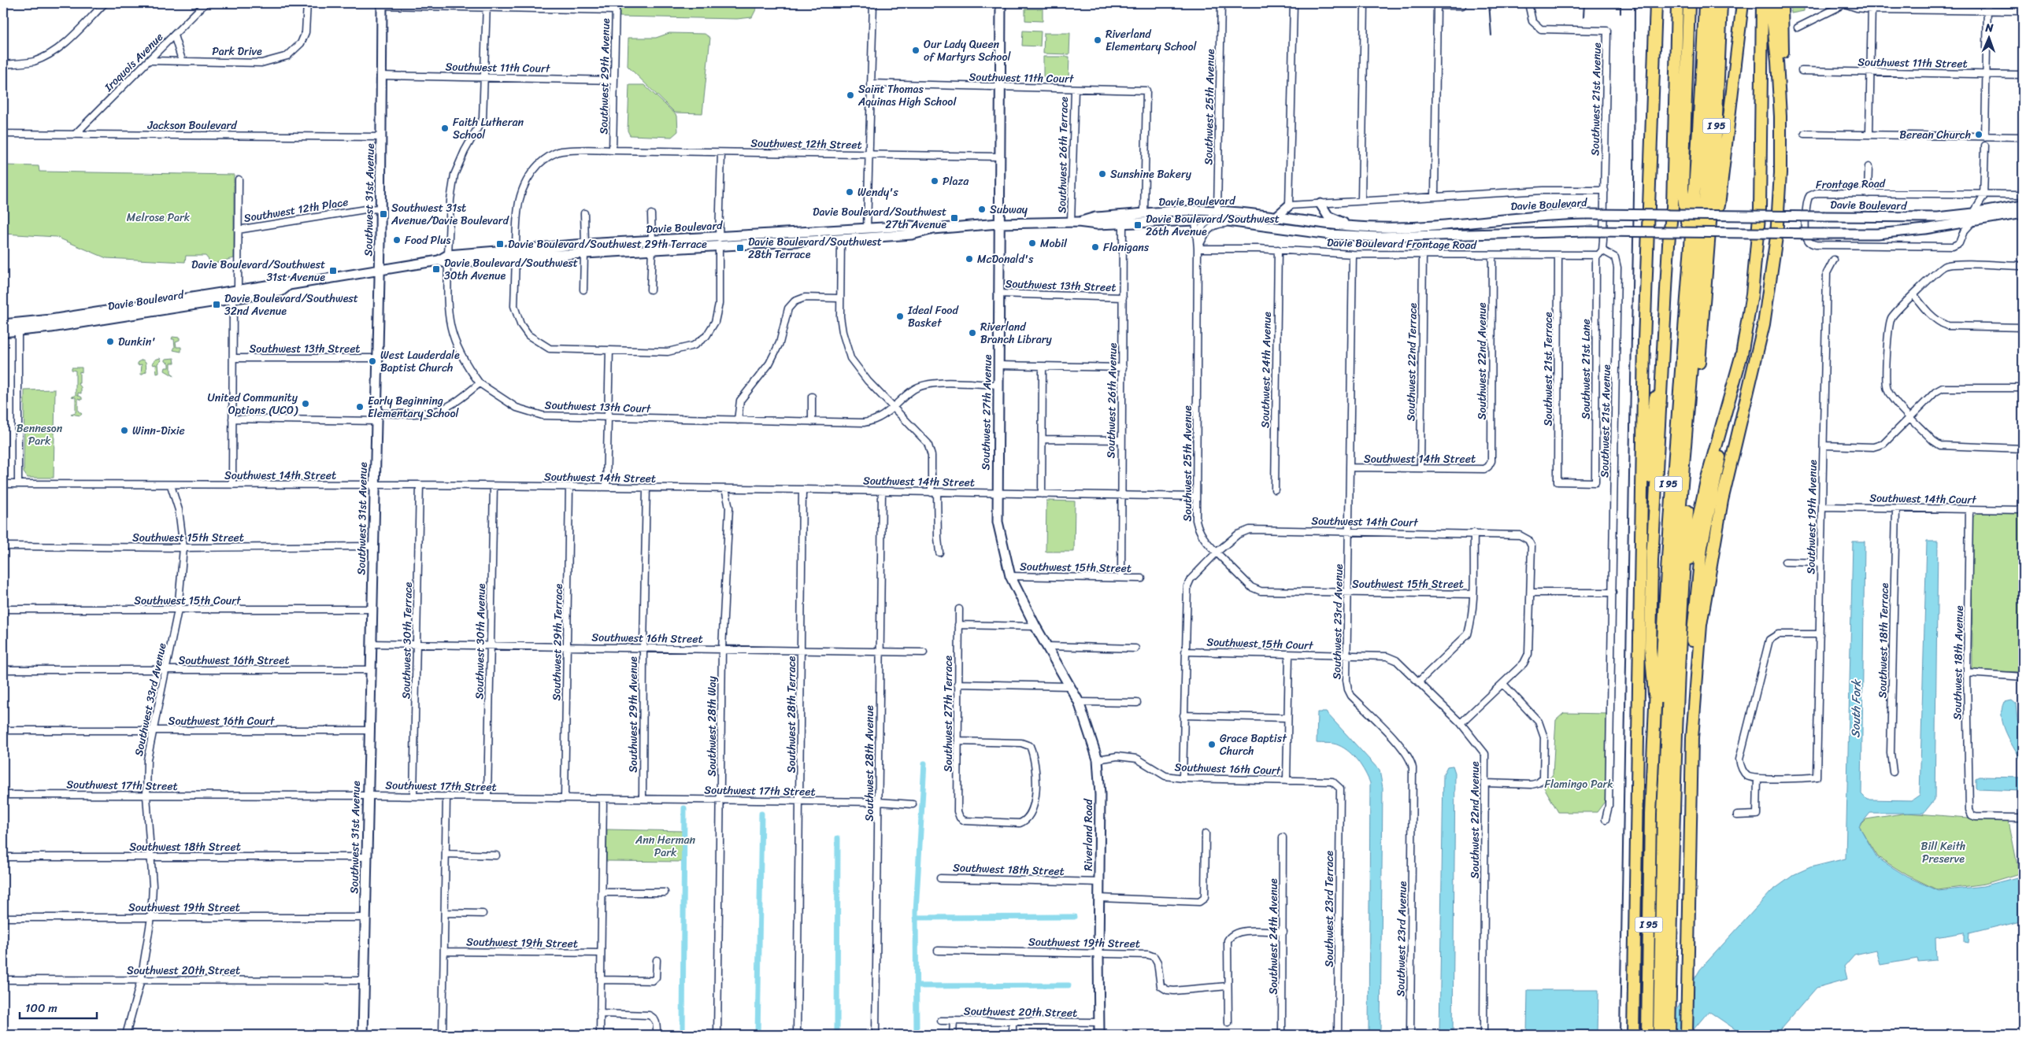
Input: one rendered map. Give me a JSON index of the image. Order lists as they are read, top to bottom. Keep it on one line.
{"streets":{"highway":["I 95"],"main road":["Southwest 31st Avenue","Davie Boulevard","Southwest 27th Avenue","Riverland Road"],"street":["Park Drive","Iroquois Avenue","Southwest 11th Street","Southwest 11th Court","Southwest 29th Avenue","Southwest 21st Avenue","Southwest 25th Avenue","Jackson Boulevard","Southwest 12th Street","Southwest 26th Terrace","Frontage Road","Southwest 12th Place","Davie Boulevard Frontage Road","Southwest 13th Street","Southwest 22nd Avenue","Southwest 22nd Terrace","Southwest 21st Terrace","Southwest 21st Lane","Southwest 24th Avenue","Southwest 26th Avenue","Southwest 13th Court","Southwest 14th Street","Southwest 14th Court","Southwest 19th Avenue","Southwest 15th Street","Southwest 15th Court","Southwest 23rd Avenue","Southwest 16th Street","Southwest 30th Terrace","Southwest 18th Terrace","Southwest 30th Avenue","Southwest 29th Terrace","Southwest 18th Avenue","Southwest 33rd Avenue","Southwest 27th Terrace","Southwest 28th Terrace","Southwest 16th Court","Southwest 28th Way","Southwest 28th Avenue","Southwest 17th Street","Southwest 18th Street","Southwest 19th Street","Southwest 23rd Terrace","Southwest 20th Street"]},"crossings":[["Park Drive","Iroquois Avenue"],["Iroquois Avenue","Jackson Boulevard"],["Southwest 11th Court","Southwest 29th Avenue"],["Southwest 11th Court","Southwest 26th Terrace"],["Southwest 11th Court","Southwest 31st Avenue"],["Southwest 11th Court","Davie Boulevard"],["Southwest 11th Court","Southwest 27th Avenue"],["Southwest 29th Avenue","Southwest 12th Street"],["Southwest 29th Avenue","Southwest 14th Street"],["Southwest 29th Avenue","Southwest 16th Street"],["Southwest 29th Avenue","Southwest 17th Street"],["Southwest 25th Avenue","Davie Boulevard"],["Southwest 25th Avenue","Davie Boulevard Frontage Road"],["Southwest 25th Avenue","Southwest 14th Street"],["Southwest 25th Avenue","Southwest 14th Court"],["Southwest 25th Avenue","Southwest 15th Street"],["Jackson Boulevard","Southwest 31st Avenue"],["Southwest 12th Street","Southwest 27th Avenue"],["Southwest 26th Terrace","Davie Boulevard"],["Frontage Road","Davie Boulevard"],["Southwest 31st Avenue","Davie Boulevard"],["Southwest 31st Avenue","Southwest 12th Place"],["Southwest 31st Avenue","Southwest 13th Street"],["Southwest 31st Avenue","Southwest 14th Street"],["Southwest 31st Avenue","Southwest 15th Street"],["Southwest 31st Avenue","Southwest 15th Court"],["Southwest 31st Avenue","Southwest 16th Street"],["Southwest 31st Avenue","Southwest 16th Court"],["Southwest 31st Avenue","Southwest 17th Street"],["Southwest 31st Avenue","Southwest 18th Street"],["Southwest 31st Avenue","Southwest 19th Street"],["Southwest 31st Avenue","Southwest 20th Street"],["Davie Boulevard","Southwest 26th Avenue"],["Davie Boulevard","Southwest 27th Avenue"],["Davie Boulevard Frontage Road","Southwest 22nd Avenue"],["Davie Boulevard Frontage Road","Southwest 22nd Terrace"],["Davie Boulevard Frontage Road","Southwest 21st Terrace"],["Davie Boulevard Frontage Road","Southwest 21st Lane"],["Davie Boulevard Frontage Road","Southwest 24th Avenue"],["Davie Boulevard Frontage Road","Southwest 23rd Avenue"],["Southwest 13th Street","Southwest 26th Avenue"],["Southwest 13th Street","Southwest 27th Avenue"],["Southwest 22nd Avenue","Southwest 14th Street"],["Southwest 22nd Avenue","Southwest 15th Court"],["Southwest 22nd Terrace","Southwest 14th Street"],["Southwest 21st Terrace","Southwest 21st Lane"],["Southwest 26th Avenue","Southwest 14th Street"],["Southwest 26th Avenue","Southwest 15th Street"],["Southwest 13th Court","Southwest 27th Avenue"],["Southwest 27th Avenue","Southwest 14th Street"],["Southwest 27th Avenue","Southwest 15th Street"],["Southwest 27th Avenue","Riverland Road"],["Southwest 14th Street","Southwest 23rd Avenue"],["Southwest 14th Street","Southwest 30th Terrace"],["Southwest 14th Street","Southwest 30th Avenue"],["Southwest 14th Street","Southwest 29th Terrace"],["Southwest 14th Street","Southwest 33rd Avenue"],["Southwest 14th Street","Southwest 28th Terrace"],["Southwest 14th Street","Southwest 28th Way"],["Southwest 14th Street","Southwest 28th Avenue"],["Southwest 14th Court","Southwest 19th Avenue"],["Southwest 14th Court","Southwest 15th Street"],["Southwest 14th Court","Southwest 23rd Avenue"],["Southwest 14th Court","Southwest 18th Terrace"],["Southwest 14th Court","Southwest 18th Avenue"],["Southwest 15th Street","Southwest 23rd Avenue"],["Southwest 15th Street","Southwest 33rd Avenue"],["Southwest 15th Court","Southwest 23rd Avenue"],["Southwest 15th Court","Southwest 33rd Avenue"],["Southwest 16th Street","Southwest 30th Terrace"],["Southwest 16th Street","Southwest 30th Avenue"],["Southwest 16th Street","Southwest 29th Terrace"],["Southwest 16th Street","Southwest 33rd Avenue"],["Southwest 16th Street","Southwest 28th Terrace"],["Southwest 16th Street","Southwest 28th Way"],["Southwest 16th Street","Southwest 28th Avenue"],["Southwest 30th Terrace","Southwest 17th Street"],["Southwest 30th Avenue","Southwest 17th Street"],["Southwest 29th Terrace","Southwest 17th Street"],["Southwest 33rd Avenue","Southwest 16th Court"],["Southwest 33rd Avenue","Southwest 17th Street"],["Southwest 33rd Avenue","Southwest 18th Street"],["Southwest 33rd Avenue","Southwest 19th Street"],["Southwest 33rd Avenue","Southwest 20th Street"],["Southwest 28th Terrace","Southwest 17th Street"],["Southwest 16th Court","Riverland Road"],["Southwest 16th Court","Southwest 23rd Terrace"],["Southwest 28th Way","Southwest 17th Street"],["Southwest 28th Avenue","Southwest 17th Street"],["Riverland Road","Southwest 18th Street"],["Riverland Road","Southwest 19th Street"],["Riverland Road","Southwest 20th Street"]],"water":["South Fork"],"parks":["Melrose Park","Benneson Park","Flamingo Park","Ann Herman Park","Bill Keith Preserve"],"places":{"other":["Riverland Elementary School","Our Lady Queen of Martyrs School","Saint Thomas Aquinas High School","Faith Lutheran School","Berean Church","Sunshine Bakery","Plaza","Wendy's","Subway","Food Plus","Mobil","Flanigans","McDonald's","Ideal Food Basket","Riverland Branch Library","Dunkin'","West Lauderdale Baptist Church","United Community Options (UCO)","Early Beginning Elementary School","Winn-Dixie","Grace Baptist Church"],"transit":["Southwest 31st Avenue/Davie Boulevard","Davie Boulevard/Southwest 27th Avenue","Davie Boulevard/Southwest 26th Avenue","Davie Boulevard/Southwest 29th Terrace","Davie Boulevard/Southwest 28th Terrace","Davie Boulevard/Southwest 30th Avenue","Davie Boulevard/Southwest 31st Avenue","Davie Boulevard/Southwest 32nd Avenue"]},"scale_bar":"100 m","north":"top"}
